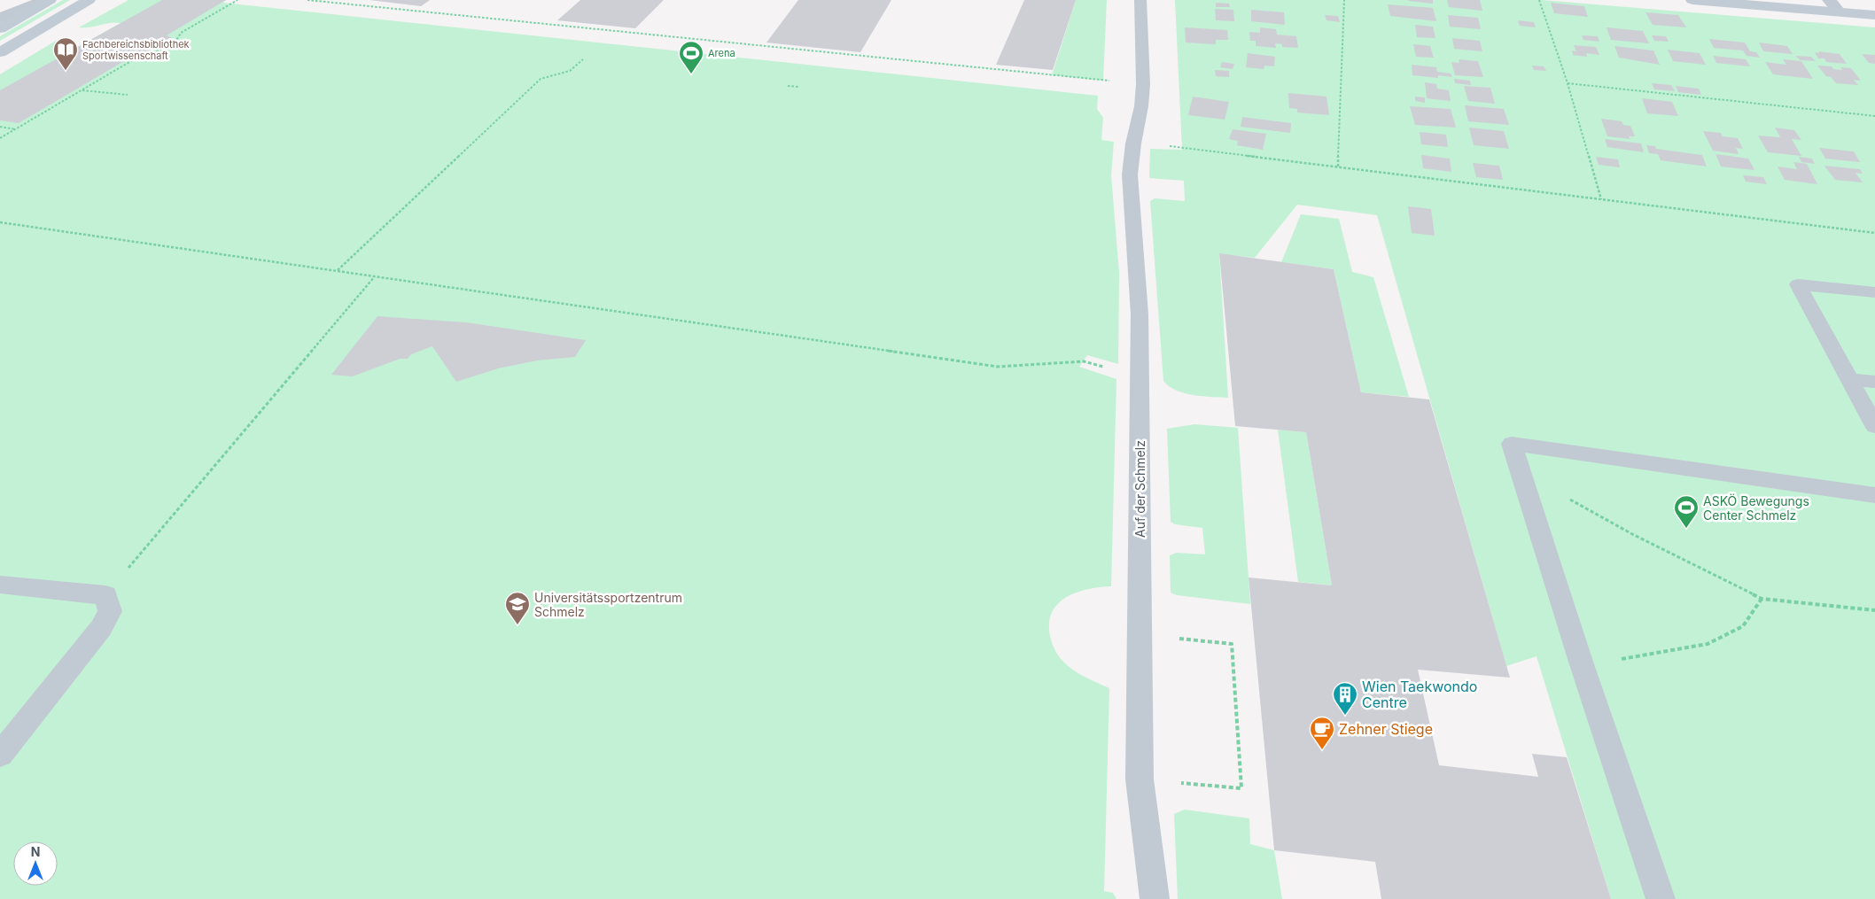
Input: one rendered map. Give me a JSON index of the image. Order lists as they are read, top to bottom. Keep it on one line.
{"streets":{"lane":["Auf der Schmelz"]},"places":{"library":["Fachbereichsbibliothek Sportwissenschaft"],"sports":["Arena","ASKÖ Bewegungs Center Schmelz"],"school or university":["Universitätssportzentrum Schmelz"],"building":["Wien Taekwondo Centre"],"cafe":["Zehner Stiege"]},"north":"top"}
